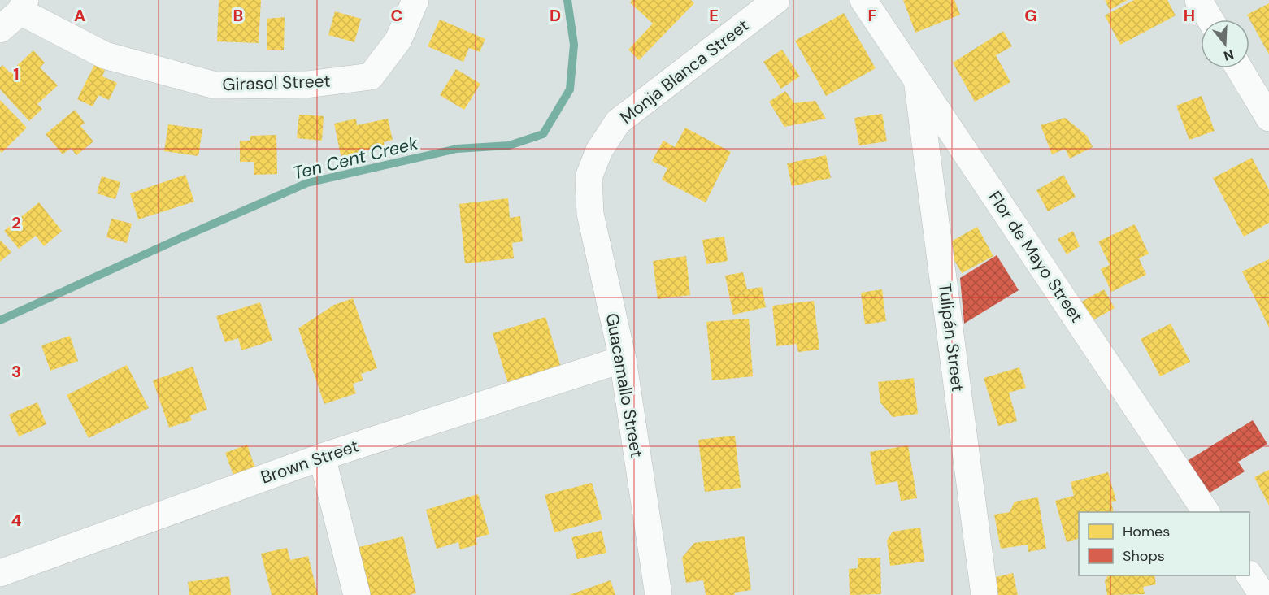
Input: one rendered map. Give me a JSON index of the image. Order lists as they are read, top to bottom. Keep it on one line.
{"streets":{"street":["Monja Blanca Street","Girasol Street","Flor de Mayo Street","Tulipán Street","Guacamallo Street","Brown Street"]},"crossings":[["Monja Blanca Street","Guacamallo Street"],["Flor de Mayo Street","Tulipán Street"],["Guacamallo Street","Brown Street"]],"water":["Ten Cent Creek"],"legend":["Homes","Shops"],"north":"bottom","grid":{"columns":["A","B","C","D","E","F","G","H"],"rows":["1","2","3","4"]}}
